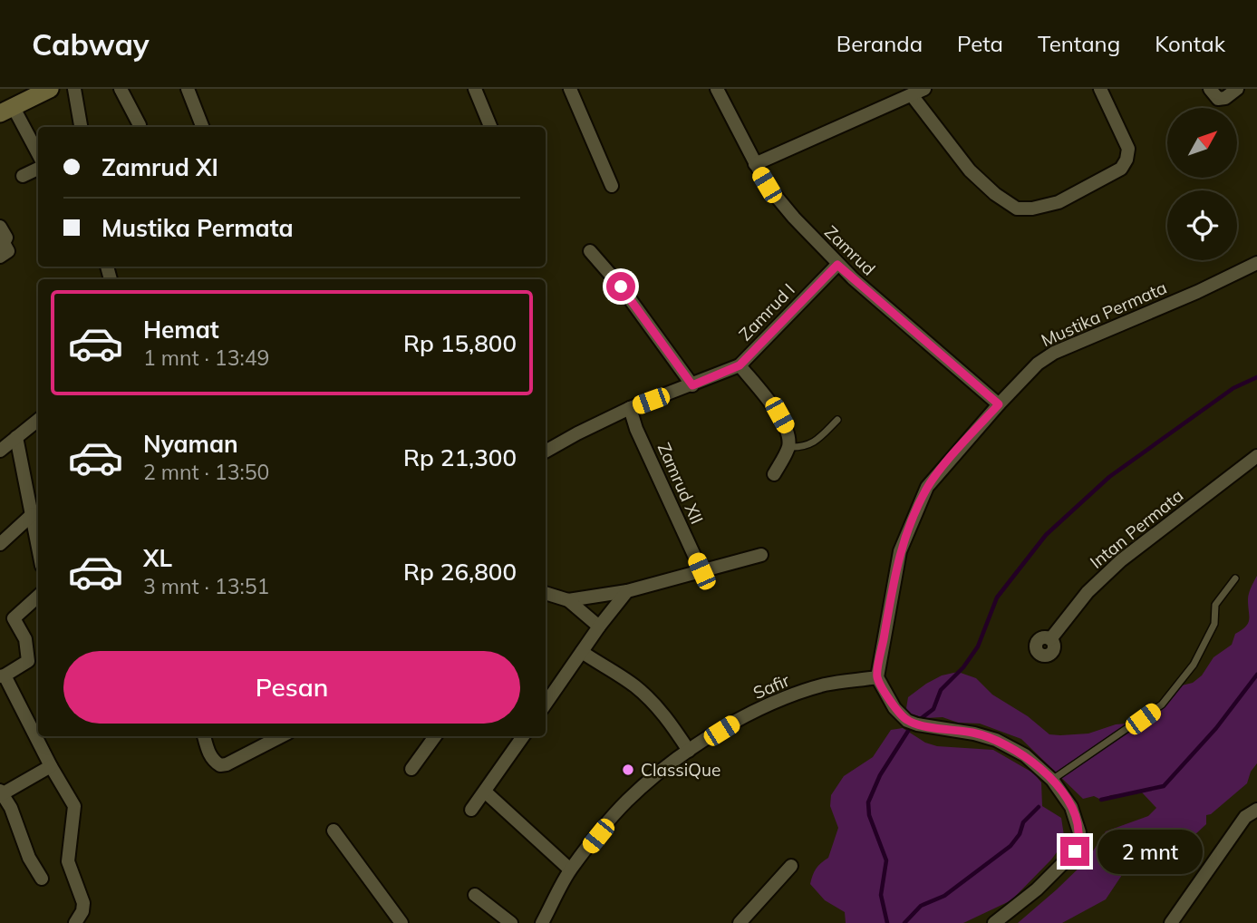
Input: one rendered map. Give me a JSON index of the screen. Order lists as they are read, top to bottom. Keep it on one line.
{"streets":{"street":["Zamrud","Zamrud I","Mustika Permata","Zamrud XII","Intan Permata","Safir"]},"crossings":[["Zamrud","Zamrud I"],["Zamrud","Mustika Permata"],["Zamrud I","Zamrud XII"],["Mustika Permata","Safir"]],"places":["ClassiQue"],"north":"top right","page":{"header":"Cabway","nav":["Beranda","Peta","Tentang","Kontak"],"banner":["Zamrud XI","Mustika Permata"],"list":[{"name":"Hemat","note":"1 mnt · 13:49","value":"Rp 15,800"},{"name":"Nyaman","note":"2 mnt · 13:50","value":"Rp 21,300"},{"name":"XL","note":"3 mnt · 13:51","value":"Rp 26,800"}],"buttons":"Pesan","bubble":"2 mnt"}}
